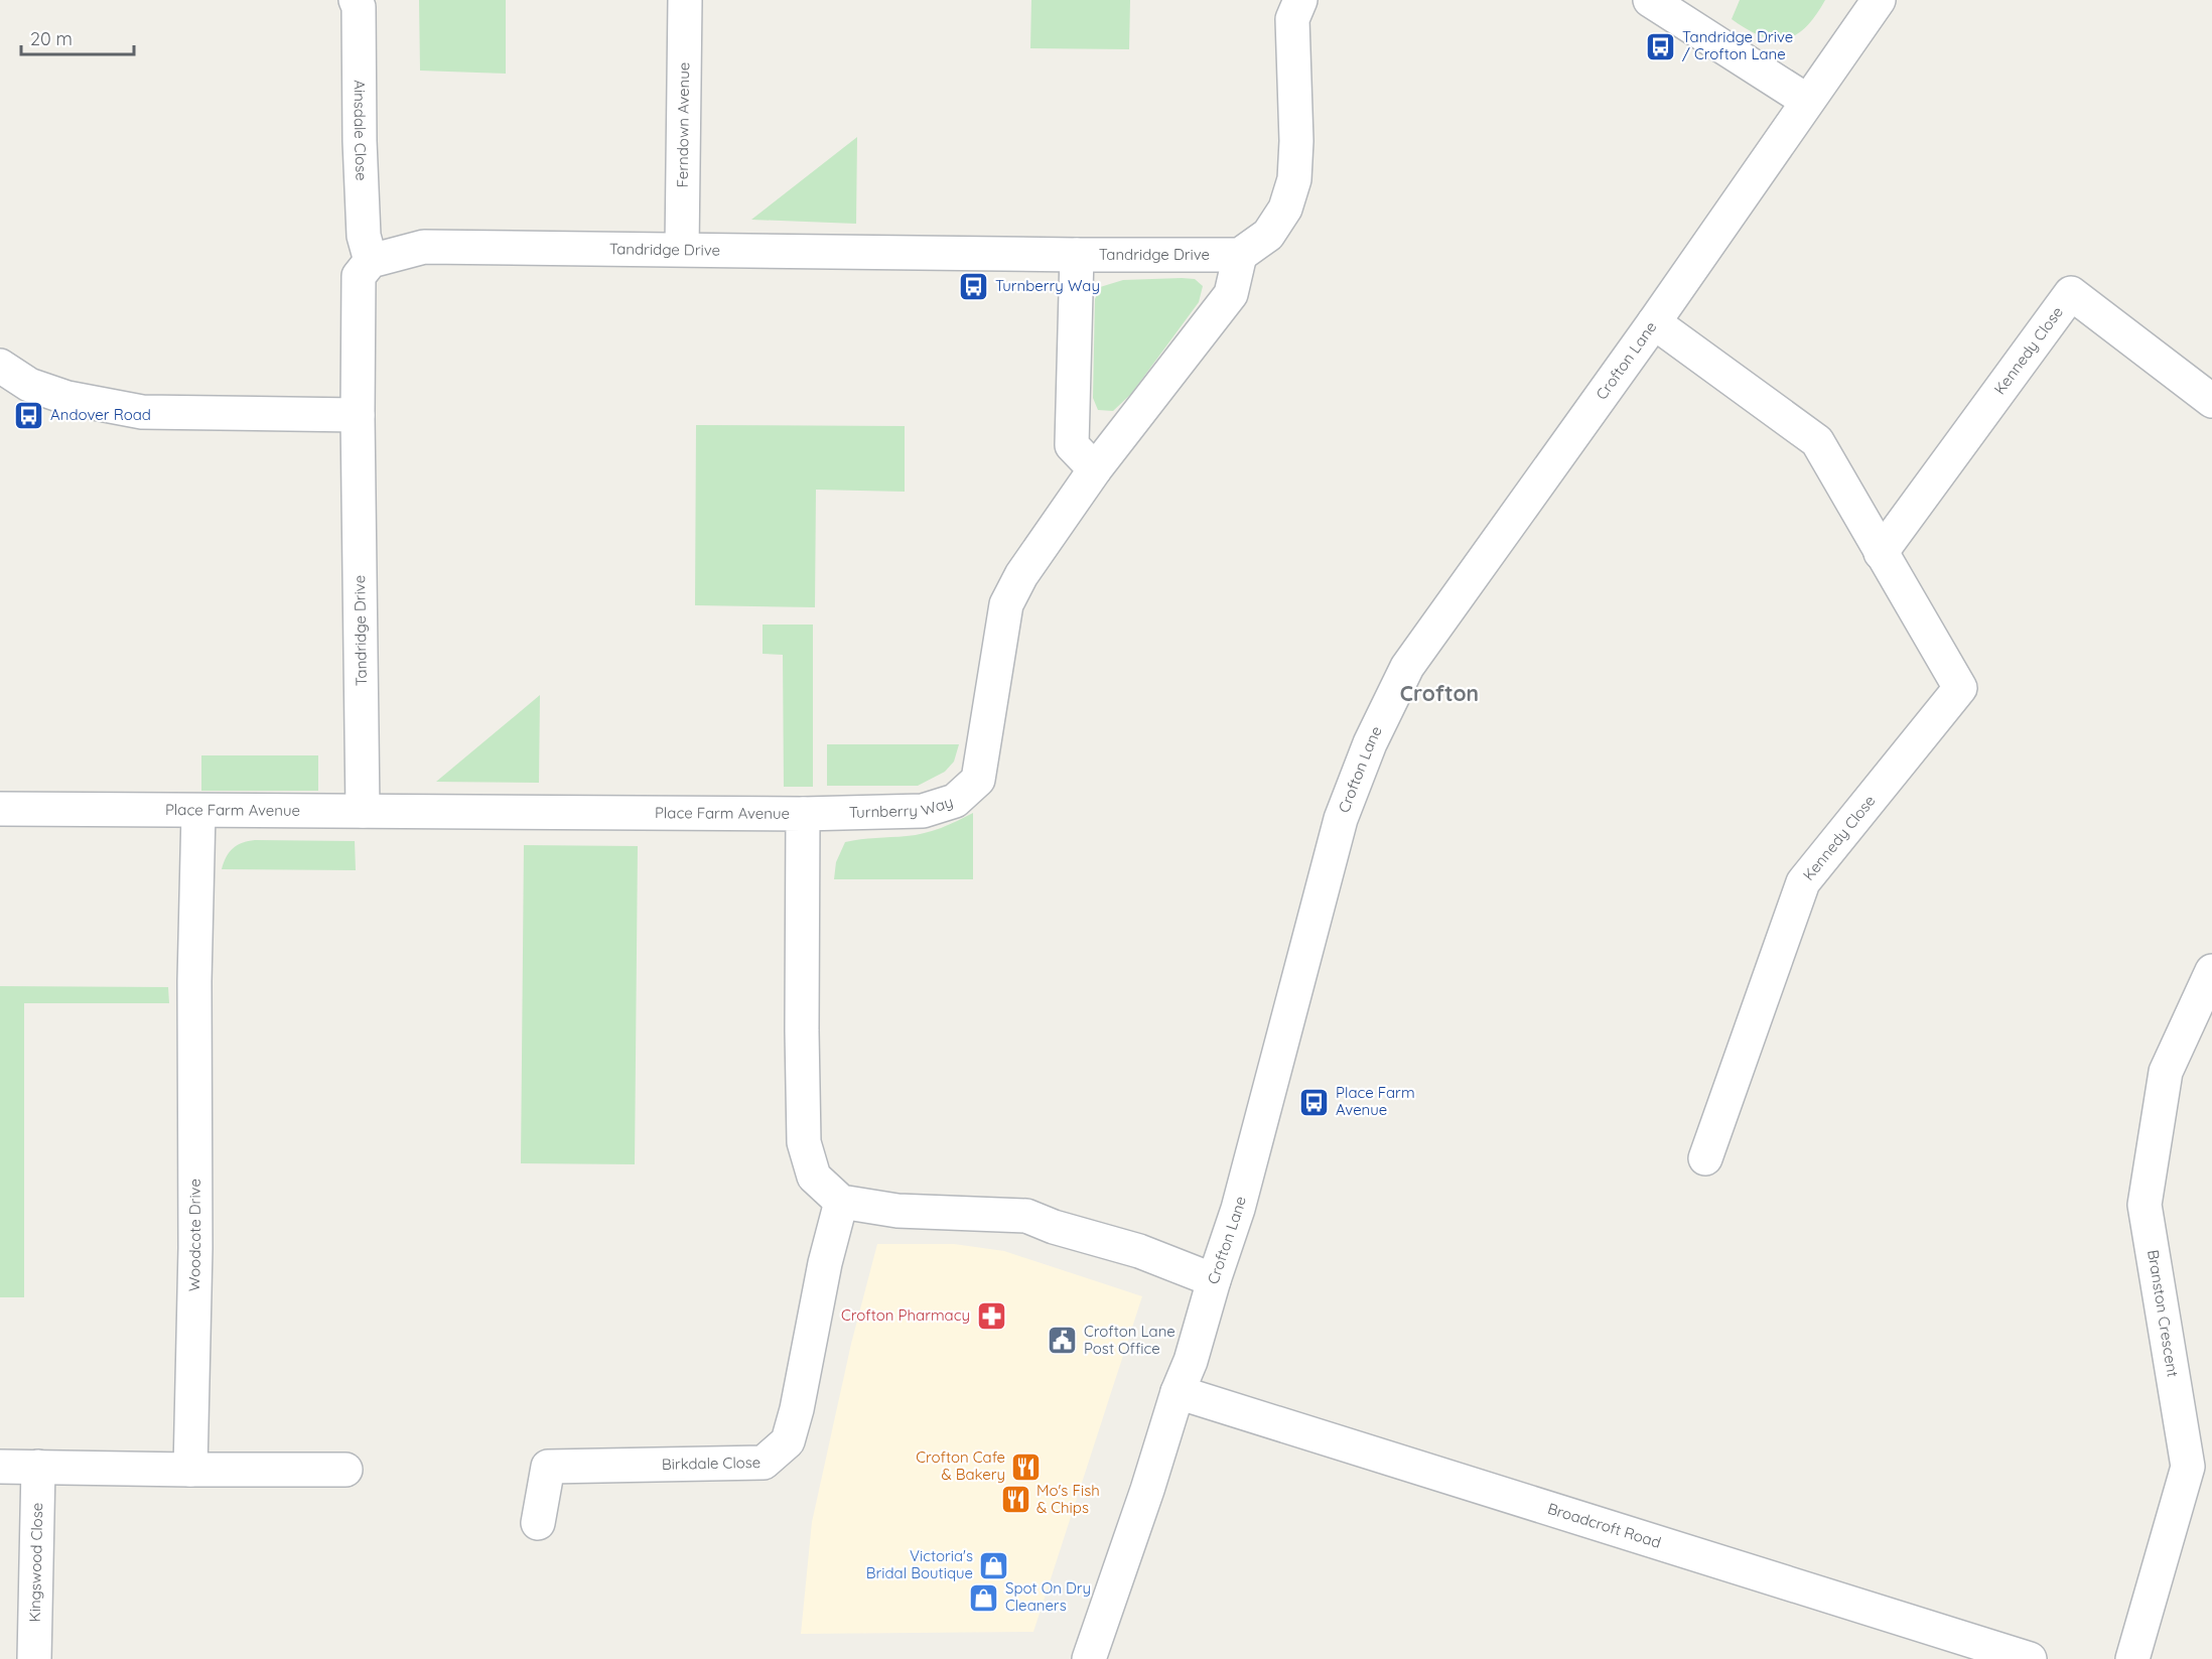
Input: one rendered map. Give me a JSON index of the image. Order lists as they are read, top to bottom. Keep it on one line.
{"streets":{"street":["Ferndown Avenue","Ainsdale Close","Tandridge Drive","Kennedy Close","Crofton Lane","Turnberry Way","Place Farm Avenue","Woodcote Drive","Branston Crescent","Birkdale Close","Broadcroft Road","Kingswood Close"]},"crossings":[["Ferndown Avenue","Tandridge Drive"],["Ainsdale Close","Tandridge Drive"],["Tandridge Drive","Turnberry Way"],["Tandridge Drive","Place Farm Avenue"],["Kennedy Close","Crofton Lane"],["Crofton Lane","Broadcroft Road"],["Turnberry Way","Place Farm Avenue"],["Place Farm Avenue","Woodcote Drive"],["Place Farm Avenue","Birkdale Close"]],"districts":["Crofton"],"places":{"bus stop":["Tandridge Drive / Crofton Lane","Turnberry Way","Andover Road","Place Farm Avenue"],"pharmacy":["Crofton Pharmacy"],"public building":["Crofton Lane Post Office"],"restaurant":["Crofton Cafe & Bakery","Mo's Fish & Chips"],"shop":["Victoria's Bridal Boutique","Spot On Dry Cleaners"]},"scale_bar":"20 m"}
